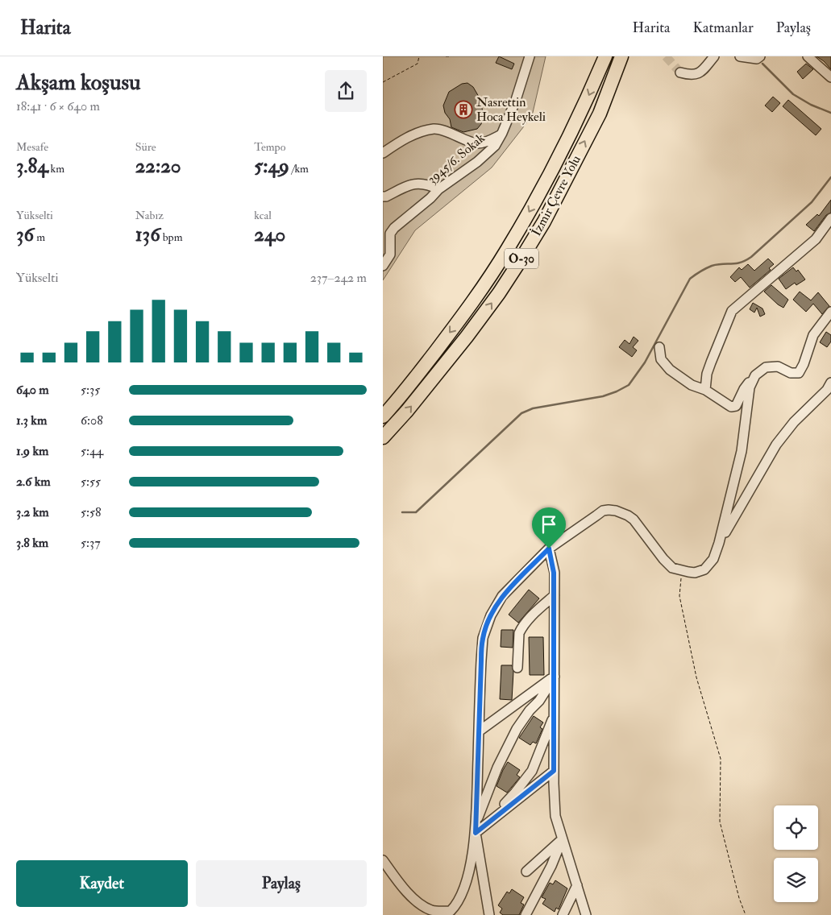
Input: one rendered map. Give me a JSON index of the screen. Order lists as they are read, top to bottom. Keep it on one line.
{"streets":{"highway":["İzmir Çevre Yolu","O-30"],"street":["3945/6. Sokak"]},"places":{"building":["Nasrettin Hoca Heykeli"]},"page":{"header":"Harita","nav":["Harita","Katmanlar","Paylaş"],"heading":["Akşam koşusu","18:41 · 6 × 640 m"],"stats":[["Mesafe","3.84 km"],["Süre","22:20"],["Tempo","5:49 /km"],["Yükselti","36 m"],["Nabız","136 bpm"],["kcal","240"]],"chart":["Yükselti","237–242 m"],"list":[{"name":"640 m","note":"5:35"},{"name":"1.3 km","note":"6:08"},{"name":"1.9 km","note":"5:44"},{"name":"2.6 km","note":"5:55"},{"name":"3.2 km","note":"5:58"},{"name":"3.8 km","note":"5:37"}],"buttons":["Kaydet","Paylaş"]}}
